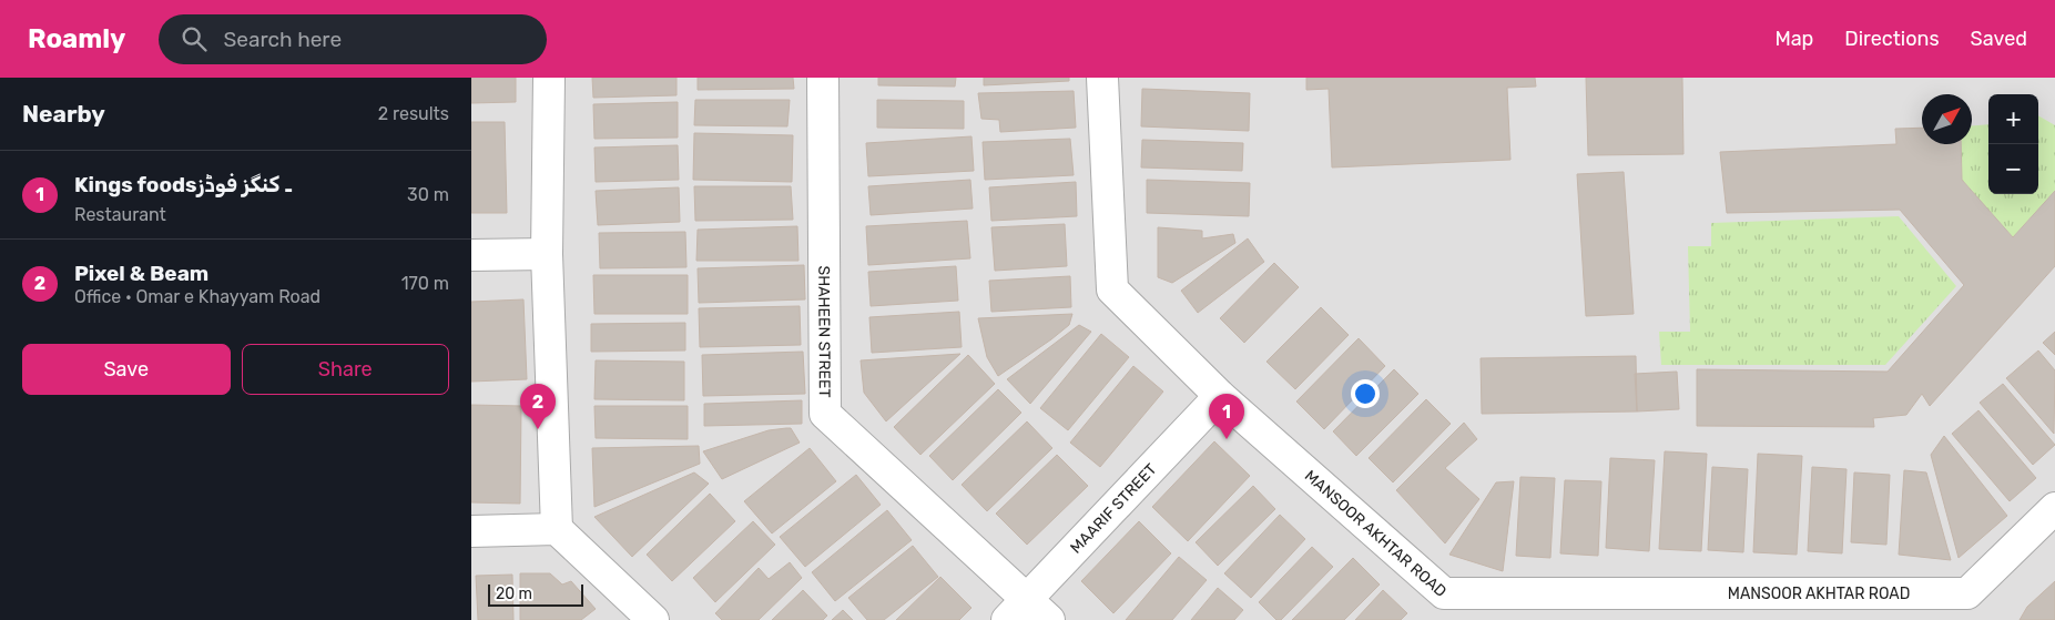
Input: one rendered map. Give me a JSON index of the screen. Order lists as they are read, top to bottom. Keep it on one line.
{"streets":{"street":["SHAHEEN STREET","MAARIF STREET","MANSOOR AKHTAR ROAD"]},"crossings":[["SHAHEEN STREET","MAARIF STREET"],["MAARIF STREET","MANSOOR AKHTAR ROAD"]],"scale_bar":"20 m","north":"top right","page":{"header":"Roamly","search":"Search here","nav":["Map","Directions","Saved"],"heading":["Nearby","2 results"],"map_buttons":["+","−"],"list":[{"mark":"1","name":"Kings foods۔ کنگز فوڈز","note":"Restaurant","value":"30 m"},{"mark":"2","name":"Pixel & Beam","note":"Office · Omar e Khayyam Road","value":"170 m"}],"buttons":["Save","Share"],"pins":["2","1"],"scale":"20 m"}}
